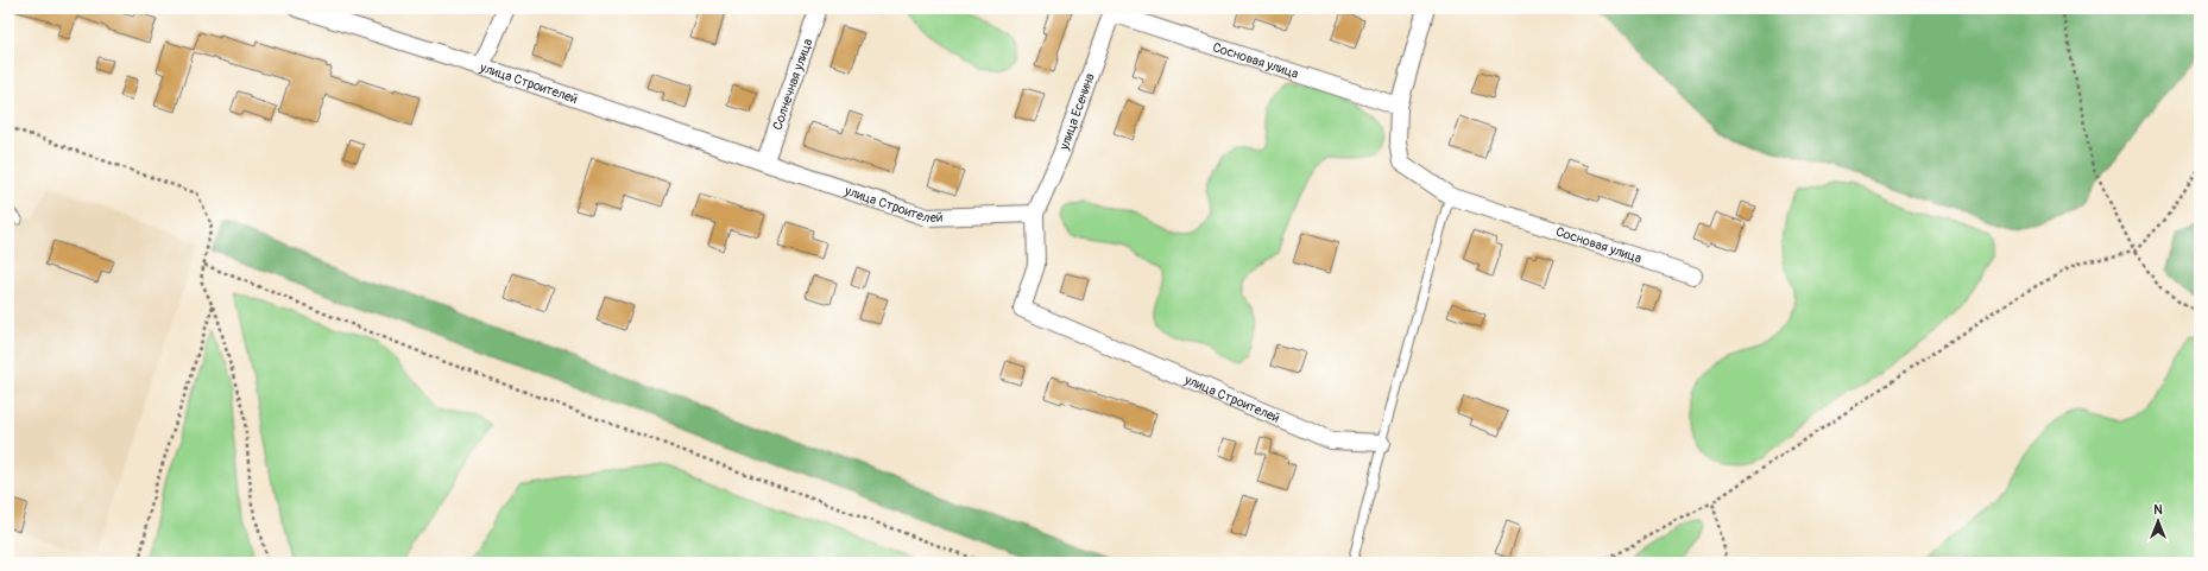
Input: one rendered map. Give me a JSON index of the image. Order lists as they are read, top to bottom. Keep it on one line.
{"streets":{"street":["Сосновая улица","улица Строителей","Солнечная улица","улица Есенина"]},"crossings":[["Сосновая улица","улица Есенина"],["улица Строителей","Солнечная улица"],["улица Строителей","улица Есенина"]],"north":"top"}
